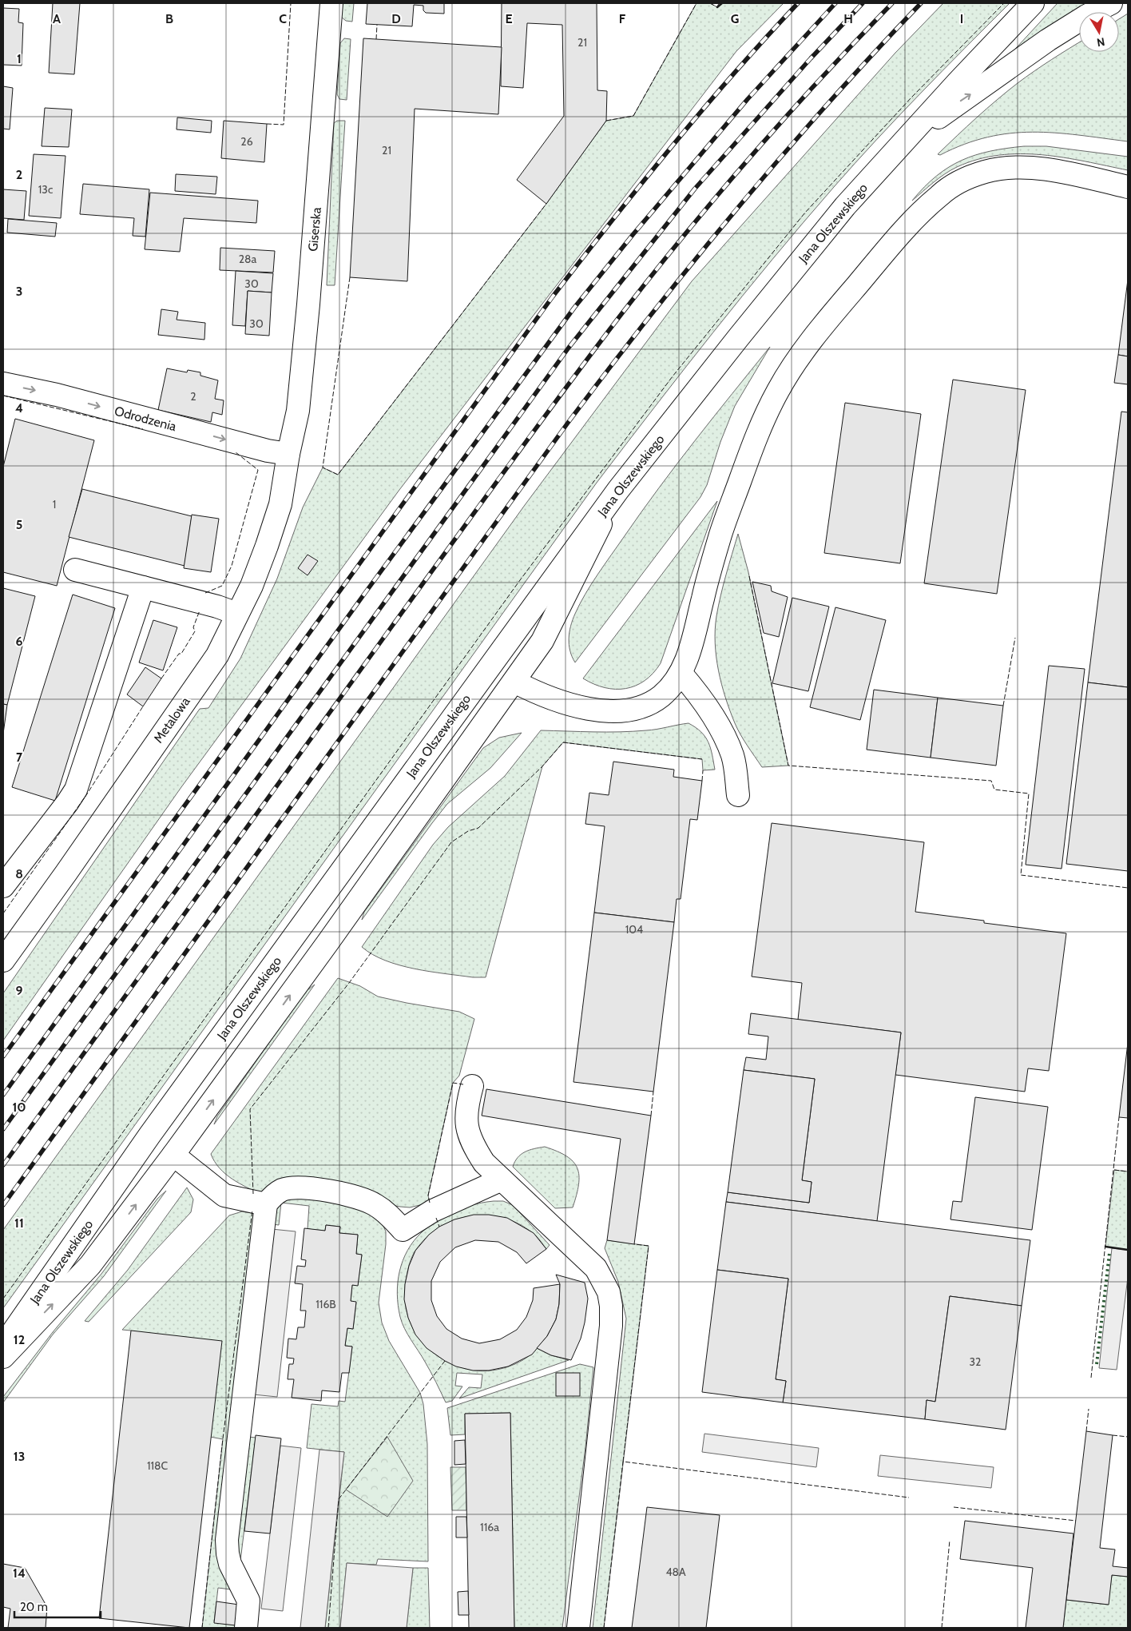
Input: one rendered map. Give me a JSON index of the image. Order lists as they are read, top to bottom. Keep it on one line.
{"streets":{"main road":["Jana Olszewskiego","Giserska","Odrodzenia","Metalowa"]},"crossings":[["Giserska","Odrodzenia"],["Giserska","Metalowa"],["Odrodzenia","Metalowa"]],"house_numbers":["21","26","21","13c","28a","30","30","2","1","104","116B","32","118C","116a","48A"],"scale_bar":"20 m","north":"bottom","grid":{"columns":["A","B","C","D","E","F","G","H","I"],"rows":["1","2","3","4","5","6","7","8","9","10","11","12","13","14"]}}
